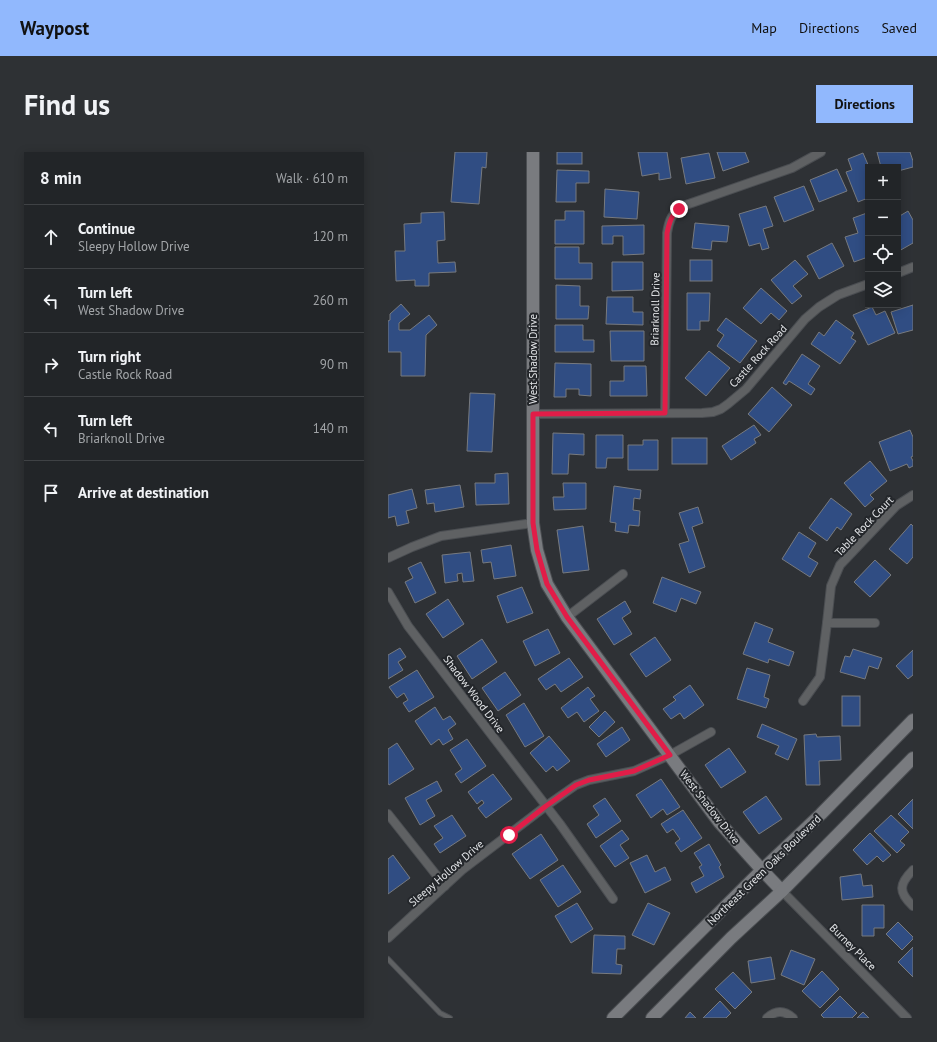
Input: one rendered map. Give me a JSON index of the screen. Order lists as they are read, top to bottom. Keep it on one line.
{"streets":{"street":["Briarknoll Drive","Castle Rock Road","West Shadow Drive","Table Rock Court","Shadow Wood Drive","Northeast Green Oaks Boulevard","Sleepy Hollow Drive","Burney Place"]},"crossings":[["Briarknoll Drive","Castle Rock Road"],["Castle Rock Road","West Shadow Drive"],["West Shadow Drive","Northeast Green Oaks Boulevard"],["West Shadow Drive","Sleepy Hollow Drive"],["West Shadow Drive","Burney Place"],["Shadow Wood Drive","Sleepy Hollow Drive"]],"page":{"header":"Waypost","nav":["Map","Directions","Saved"],"buttons":"Directions","title":"Find us","heading":["8 min","Walk · 610 m"],"map_buttons":["+","−"],"list":[["Continue","Sleepy Hollow Drive","120 m"],["Turn left","West Shadow Drive","260 m"],["Turn right","Castle Rock Road","90 m"],["Turn left","Briarknoll Drive","140 m"],"Arrive at destination"]}}
